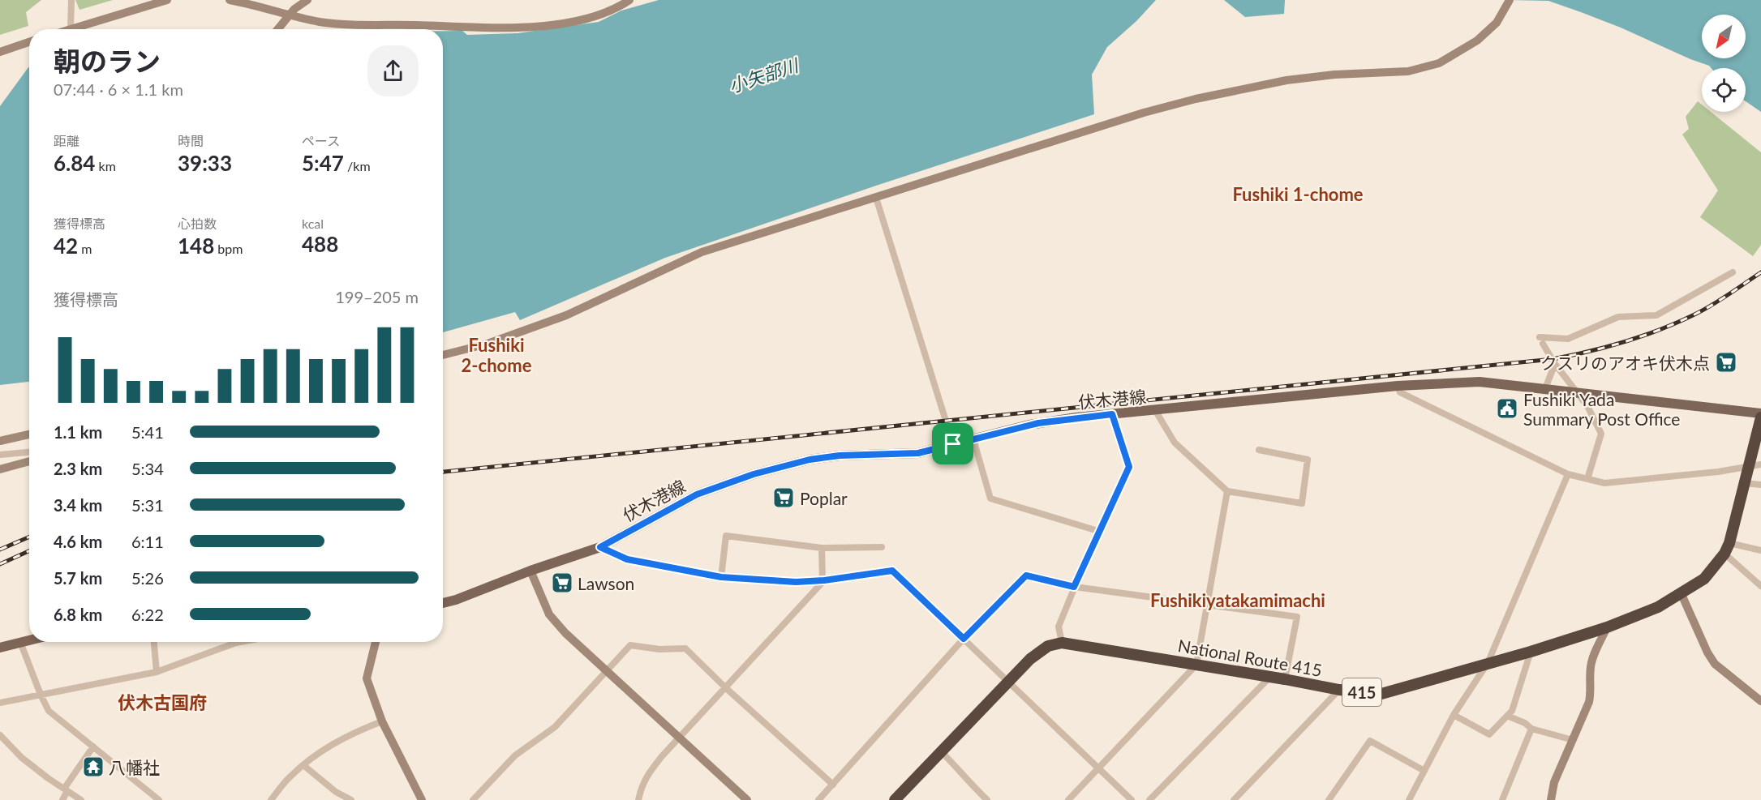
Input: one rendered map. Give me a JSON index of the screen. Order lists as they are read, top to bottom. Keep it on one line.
{"streets":{"highway":["National Route 415","415"],"main road":["伏木港線"]},"districts":["Fushiki 1-chome","Fushiki 2-chome","Fushikiyatakamimachi","伏木古国府"],"water":["小矢部川"],"places":{"supermarket":["クスリのアオキ伏木点","Poplar","Lawson"],"public building":["Fushiki Yada Summary Post Office"],"temple":["八幡社"]},"north":"bottom left","page":{"heading":["朝のラン","07:44 · 6 × 1.1 km"],"stats":[["距離","6.84 km"],["時間","39:33"],["ペース","5:47 /km"],["獲得標高","42 m"],["心拍数","148 bpm"],["kcal","488"]],"chart":["獲得標高","199–205 m"],"list":[{"name":"1.1 km","note":"5:41"},{"name":"2.3 km","note":"5:34"},{"name":"3.4 km","note":"5:31"},{"name":"4.6 km","note":"6:11"},{"name":"5.7 km","note":"5:26"},{"name":"6.8 km","note":"6:22"}]}}
